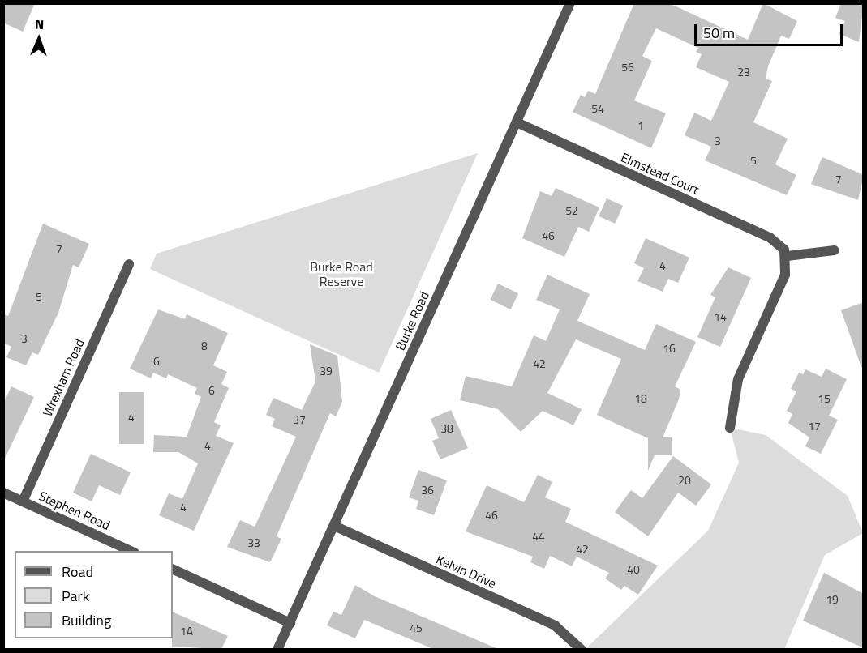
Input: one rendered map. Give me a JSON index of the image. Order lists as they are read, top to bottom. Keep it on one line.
{"streets":{"street":["Elmstead Court","Burke Road","Wrexham Road","Stephen Road","Kelvin Drive"]},"crossings":[["Elmstead Court","Burke Road"],["Burke Road","Kelvin Drive"],["Wrexham Road","Stephen Road"]],"parks":["Burke Road Reserve"],"house_numbers":["56","23","54","1","3","5","7","52","46","7","4","5","14","3","8","16","6","42","39","6","18","15","4","37","17","38","4","20","36","4","46","44","33","42","40","19","45","1A"],"legend":["Road","Park","Building"],"scale_bar":"50 m","north":"top"}
